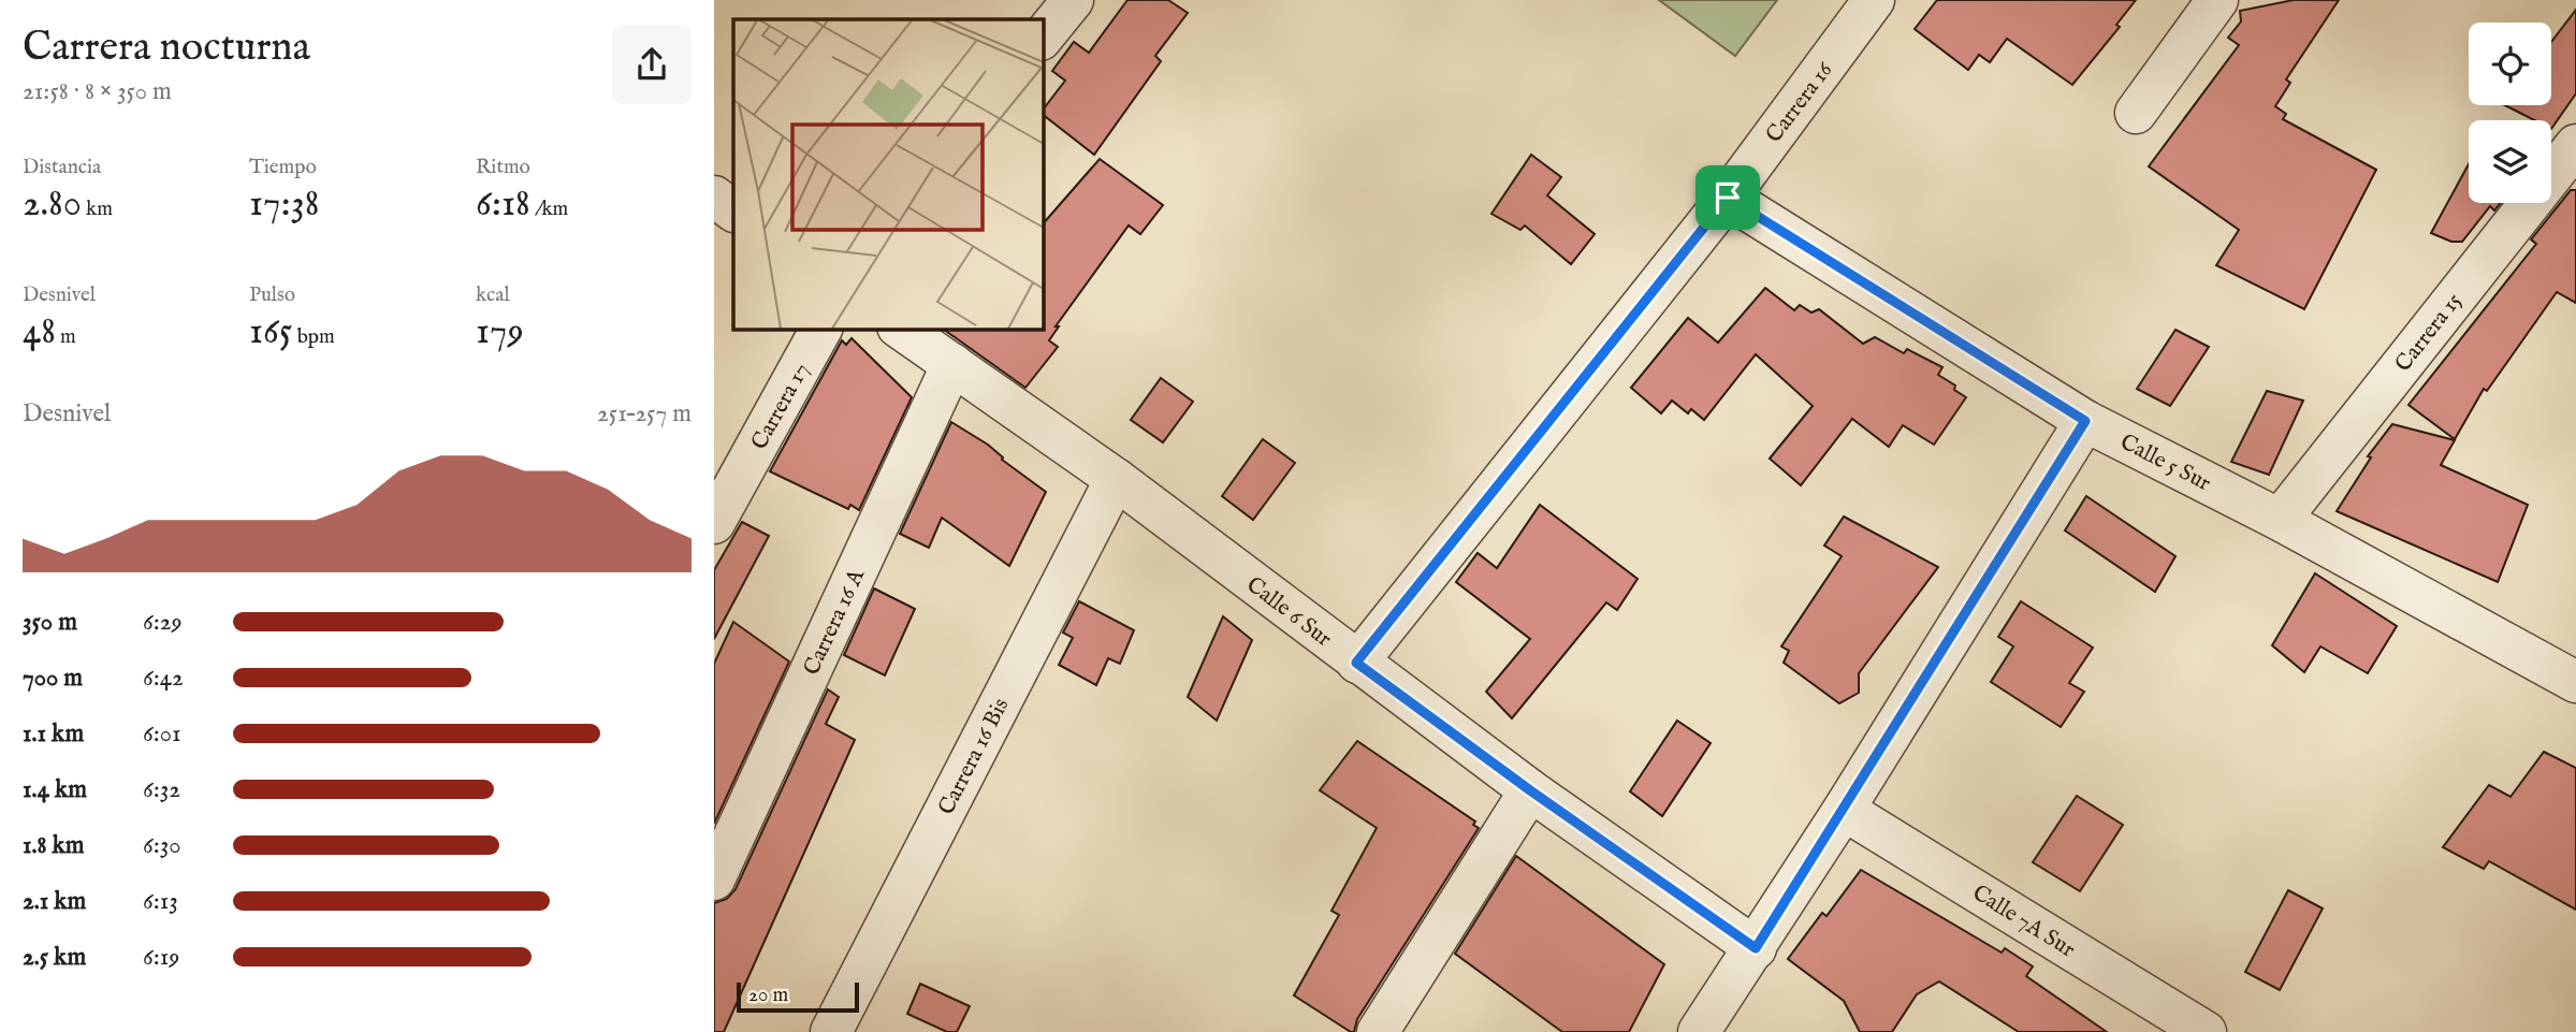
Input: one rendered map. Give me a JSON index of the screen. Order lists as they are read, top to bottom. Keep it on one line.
{"streets":{"street":["Carrera 16","Carrera 15","Carrera 17","Calle 5 Sur","Calle 6 Sur","Carrera 16 A","Carrera 16 Bis","Calle 7A Sur"]},"crossings":[["Carrera 16","Calle 5 Sur"],["Carrera 16","Calle 6 Sur"],["Carrera 15","Calle 5 Sur"],["Calle 6 Sur","Carrera 16 A"],["Calle 6 Sur","Carrera 16 Bis"]],"scale_bar":"20 m","page":{"heading":["Carrera nocturna","21:58 · 8 × 350 m"],"stats":[["Distancia","2.80 km"],["Tiempo","17:38"],["Ritmo","6:18 /km"],["Desnivel","48 m"],["Pulso","165 bpm"],["kcal","179"]],"chart":["Desnivel","251–257 m"],"list":[{"name":"350 m","note":"6:29"},{"name":"700 m","note":"6:42"},{"name":"1.1 km","note":"6:01"},{"name":"1.4 km","note":"6:32"},{"name":"1.8 km","note":"6:30"},{"name":"2.1 km","note":"6:13"},{"name":"2.5 km","note":"6:19"}],"scale":"20 m"}}
